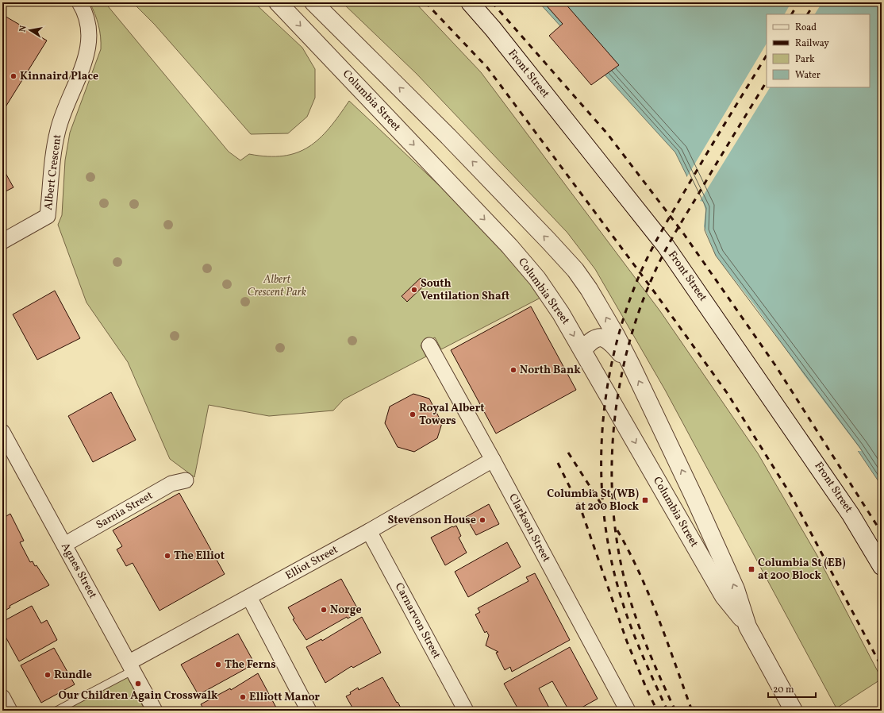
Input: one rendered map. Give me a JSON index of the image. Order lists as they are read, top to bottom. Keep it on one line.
{"streets":{"street":["Front Street","Columbia Street","Albert Crescent","Sarnia Street","Clarkson Street","Elliot Street","Agnes Street","Carnarvon Street"]},"crossings":[["Sarnia Street","Agnes Street"],["Clarkson Street","Elliot Street"],["Elliot Street","Agnes Street"],["Elliot Street","Carnarvon Street"]],"parks":["Albert Crescent Park"],"places":{"other":["Kinnaird Place","South Ventilation Shaft","North Bank","Royal Albert Towers","Stevenson House","The Elliot","Norge","The Ferns","Rundle","Our Children Again Crosswalk","Elliott Manor"],"transit":["Columbia St (WB) at 200 Block","Columbia St (EB) at 200 Block"]},"legend":["Road","Railway","Park","Water"],"scale_bar":"20 m","north":"left"}
